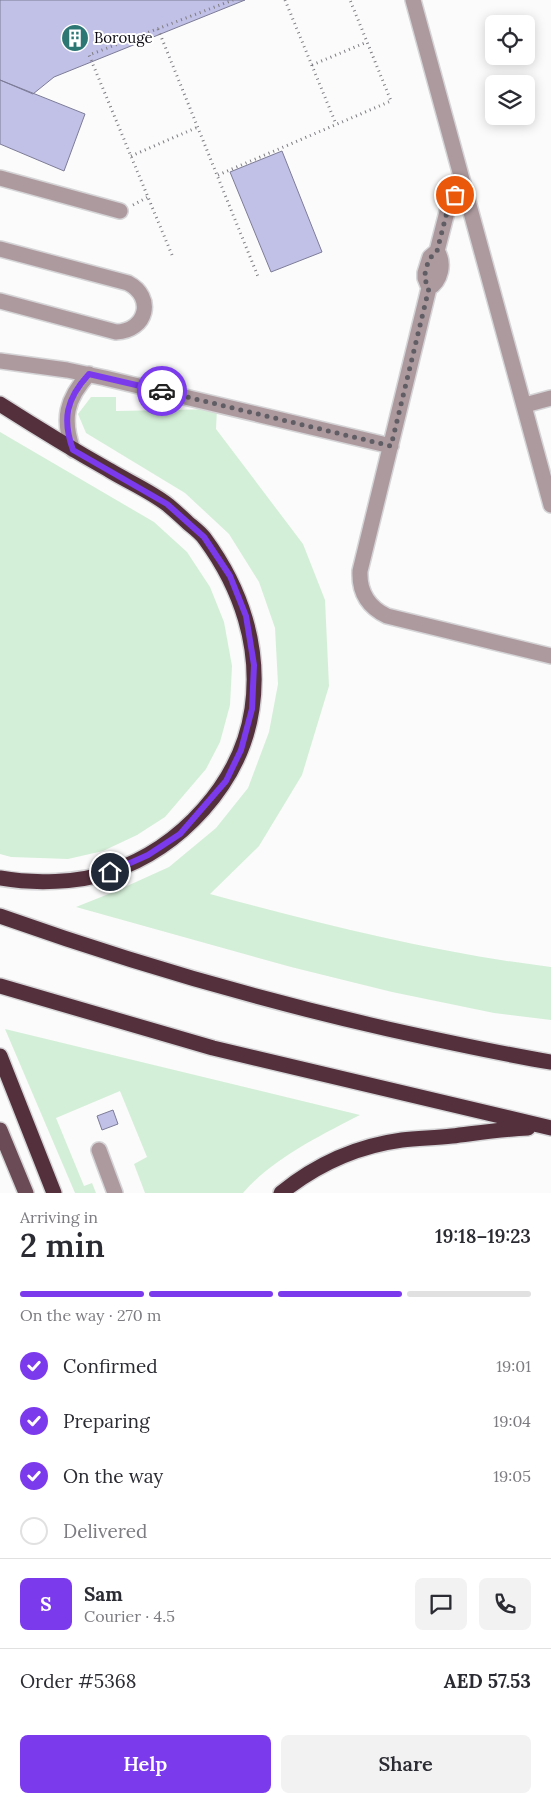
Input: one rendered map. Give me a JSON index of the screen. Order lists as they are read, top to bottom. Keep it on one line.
{"places":{"building":["Borouge"]},"page":{"heading":["2 min","Arriving in","19:18–19:23"],"panel":["Sam","Courier · 4.5","Order #5368","AED 57.53"],"bar":"On the way · 270 m","list":[["Confirmed","19:01"],["Preparing","19:04"],["On the way","19:05"],"Delivered"],"round":"S","buttons":["Help","Share"]}}
